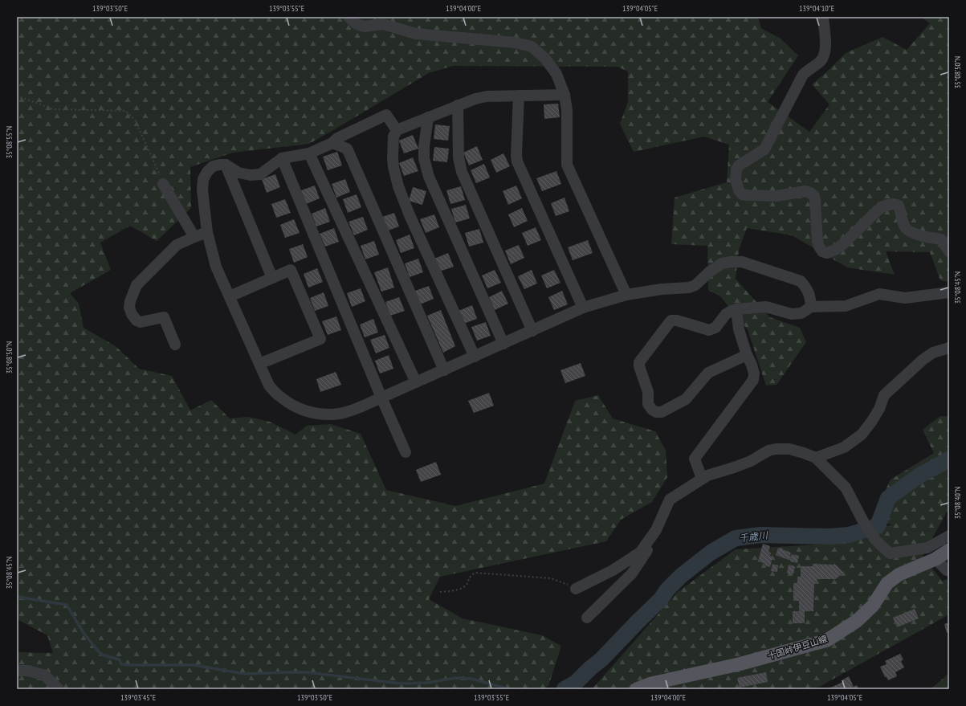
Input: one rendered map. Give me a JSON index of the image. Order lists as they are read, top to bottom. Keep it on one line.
{"streets":{"main road":["十国峠伊豆山線"]},"water":["千歳川"],"coordinates":["139°03'50\"E","139°03'55\"E","139°04'00\"E","139°04'05\"E","139°04'10\"E","35°08'50\"N","35°08'55\"N","35°08'45\"N","35°08'40\"N","139°03'45\"E"]}
